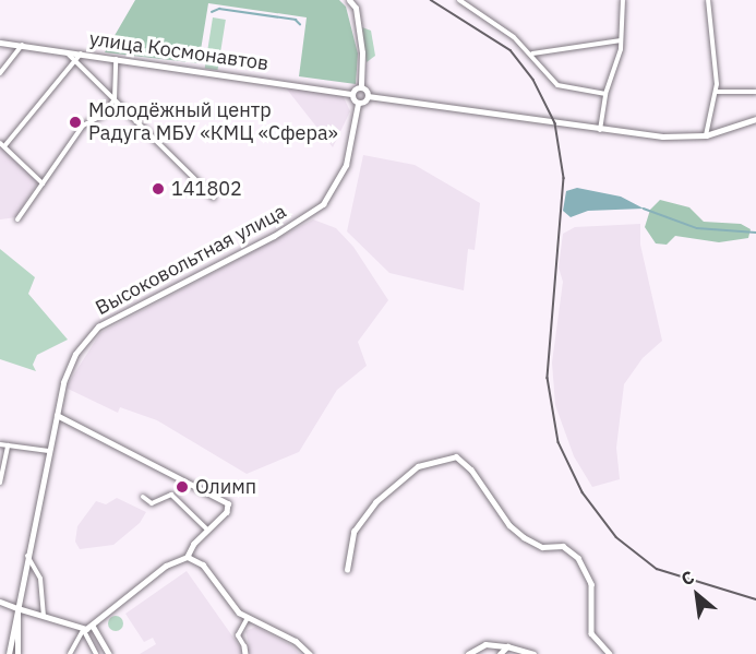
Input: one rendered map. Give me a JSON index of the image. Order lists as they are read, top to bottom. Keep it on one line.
{"streets":{"main road":["улица Космонавтов","Высоковольтная улица"]},"places":["Молодёжный центр Радуга МБУ «КМЦ «Сфера»","141802","Олимп"],"north":"top left"}
